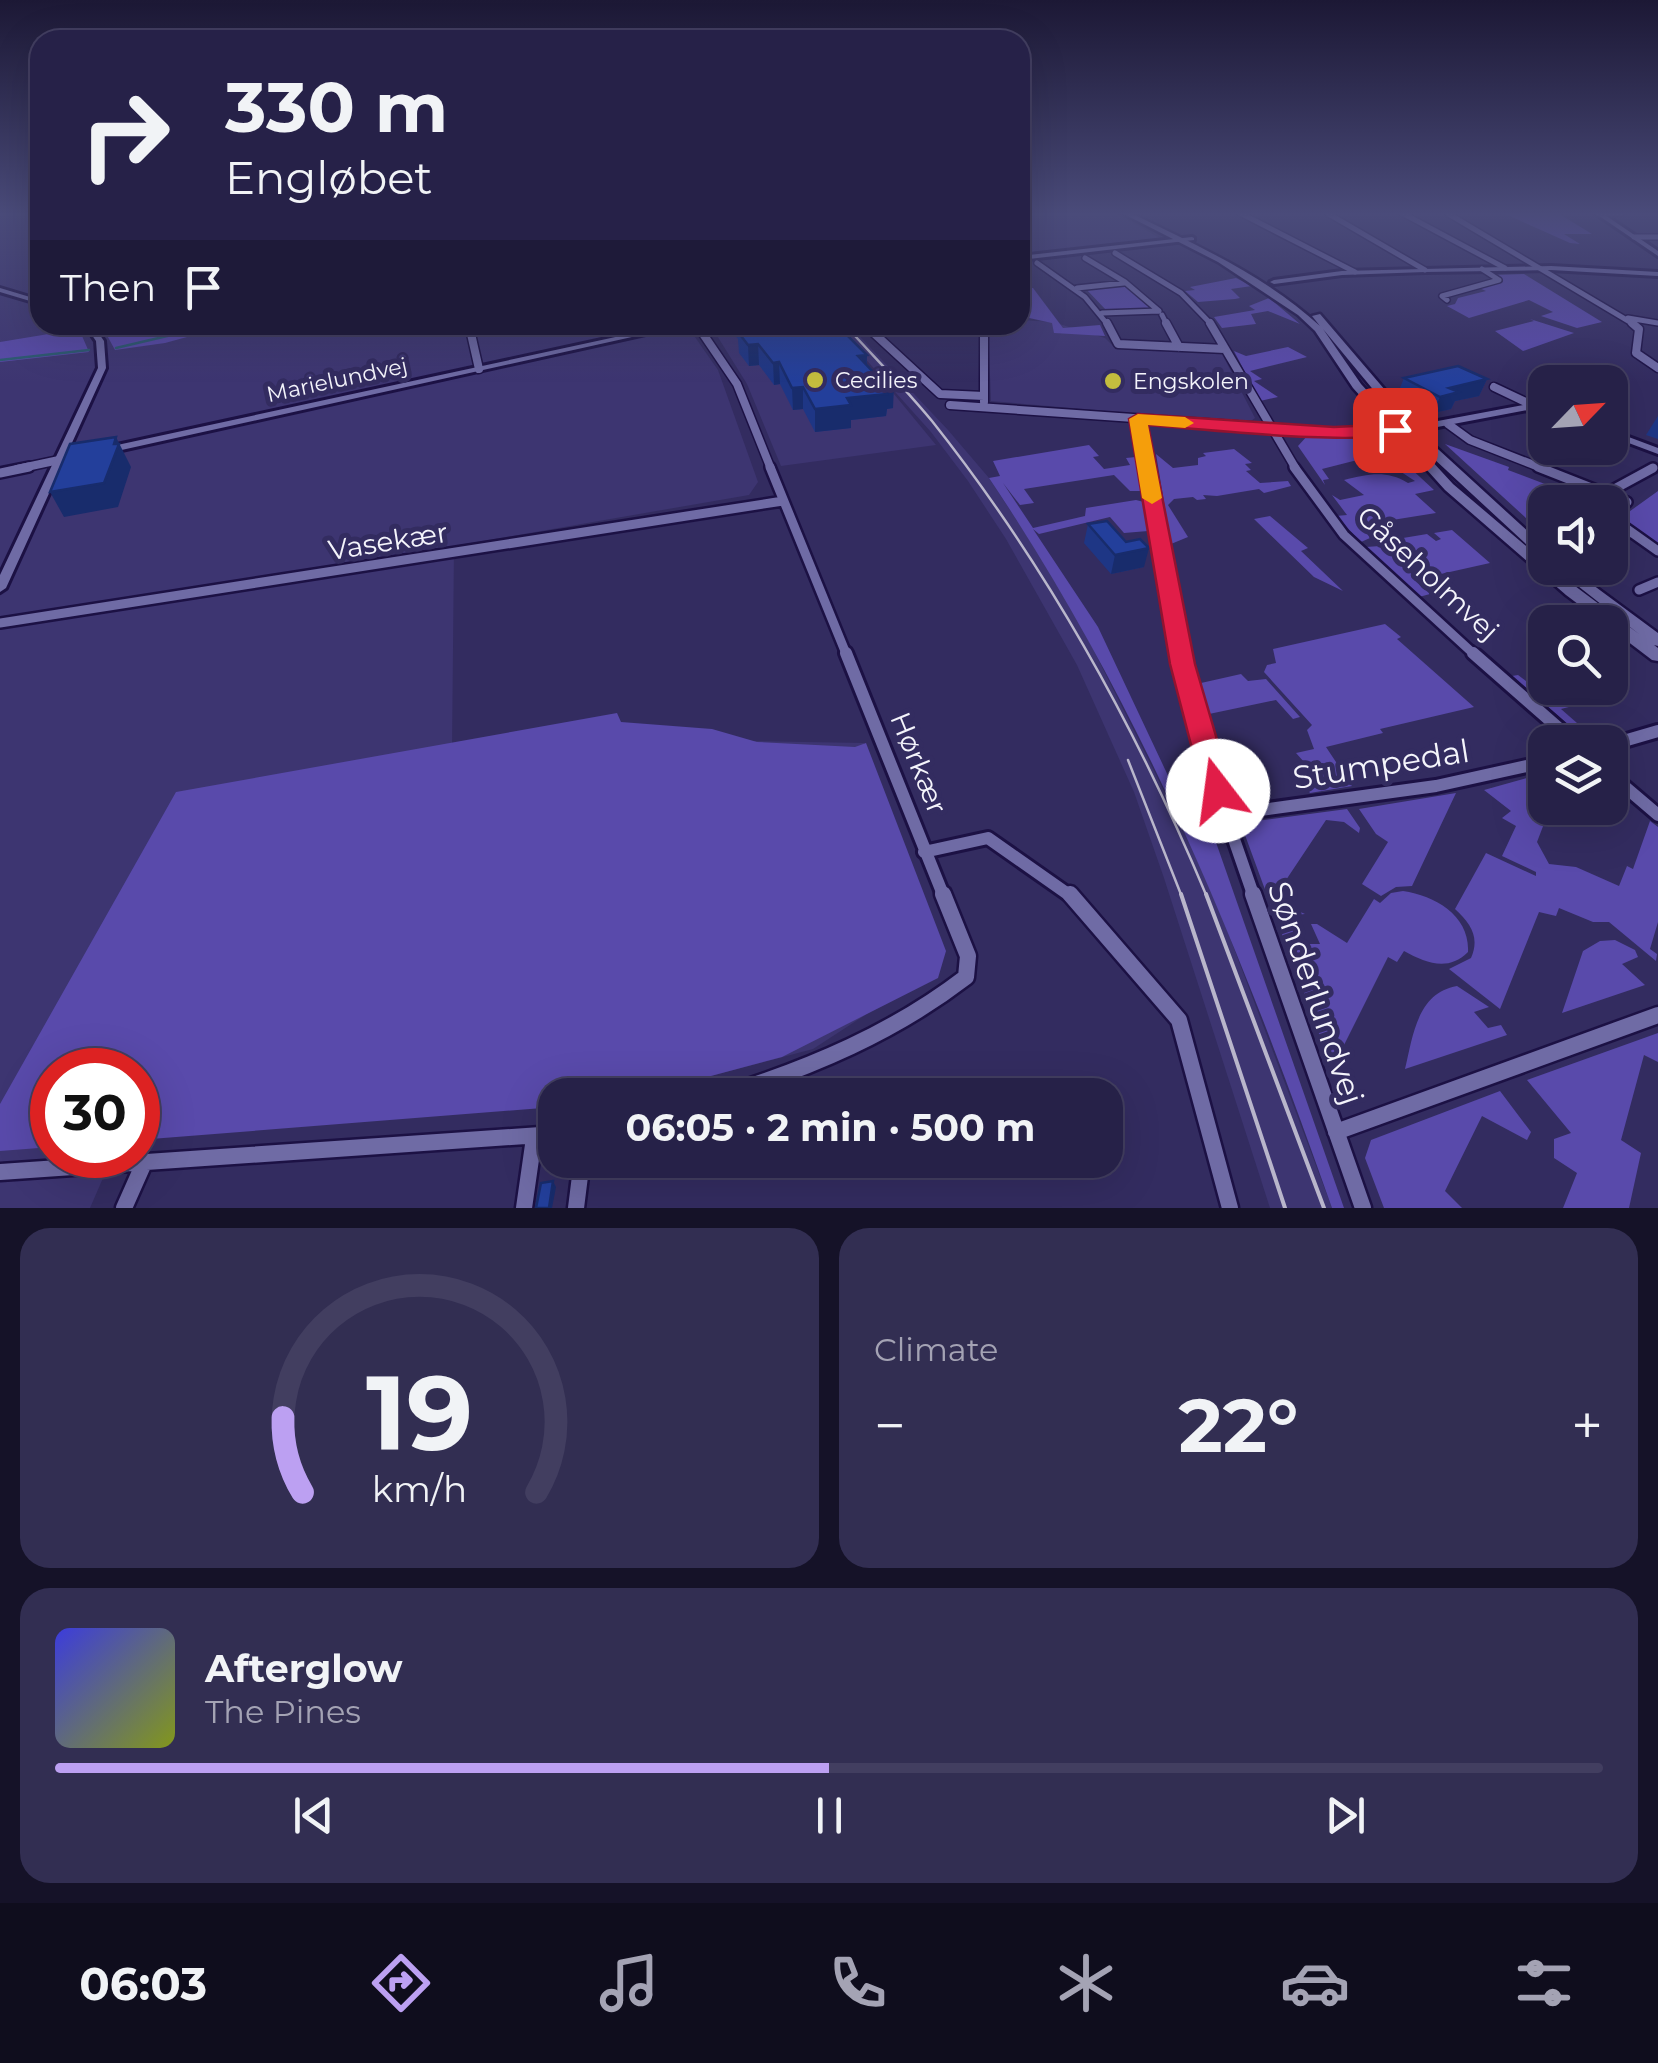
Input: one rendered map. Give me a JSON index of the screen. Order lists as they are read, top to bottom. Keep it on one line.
{"streets":{"street":["Marielundvej","Vasekær","Gåseholmvej","Hørkær","Stumpedal","Sønderlundvej"]},"crossings":[["Vasekær","Hørkær"],["Stumpedal","Sønderlundvej"]],"places":["Cecilies","Engskolen"],"north":"top right","page":{"turn":["330 m","Engløbet"],"then":"Then","limit":"30","trip":"06:05 · 2 min · 500 m","tile":"Climate","heat":["−","22°","+"],"song":["Afterglow","The Pines"],"tabs":"06:03","gauge":["19","km/h"]}}
